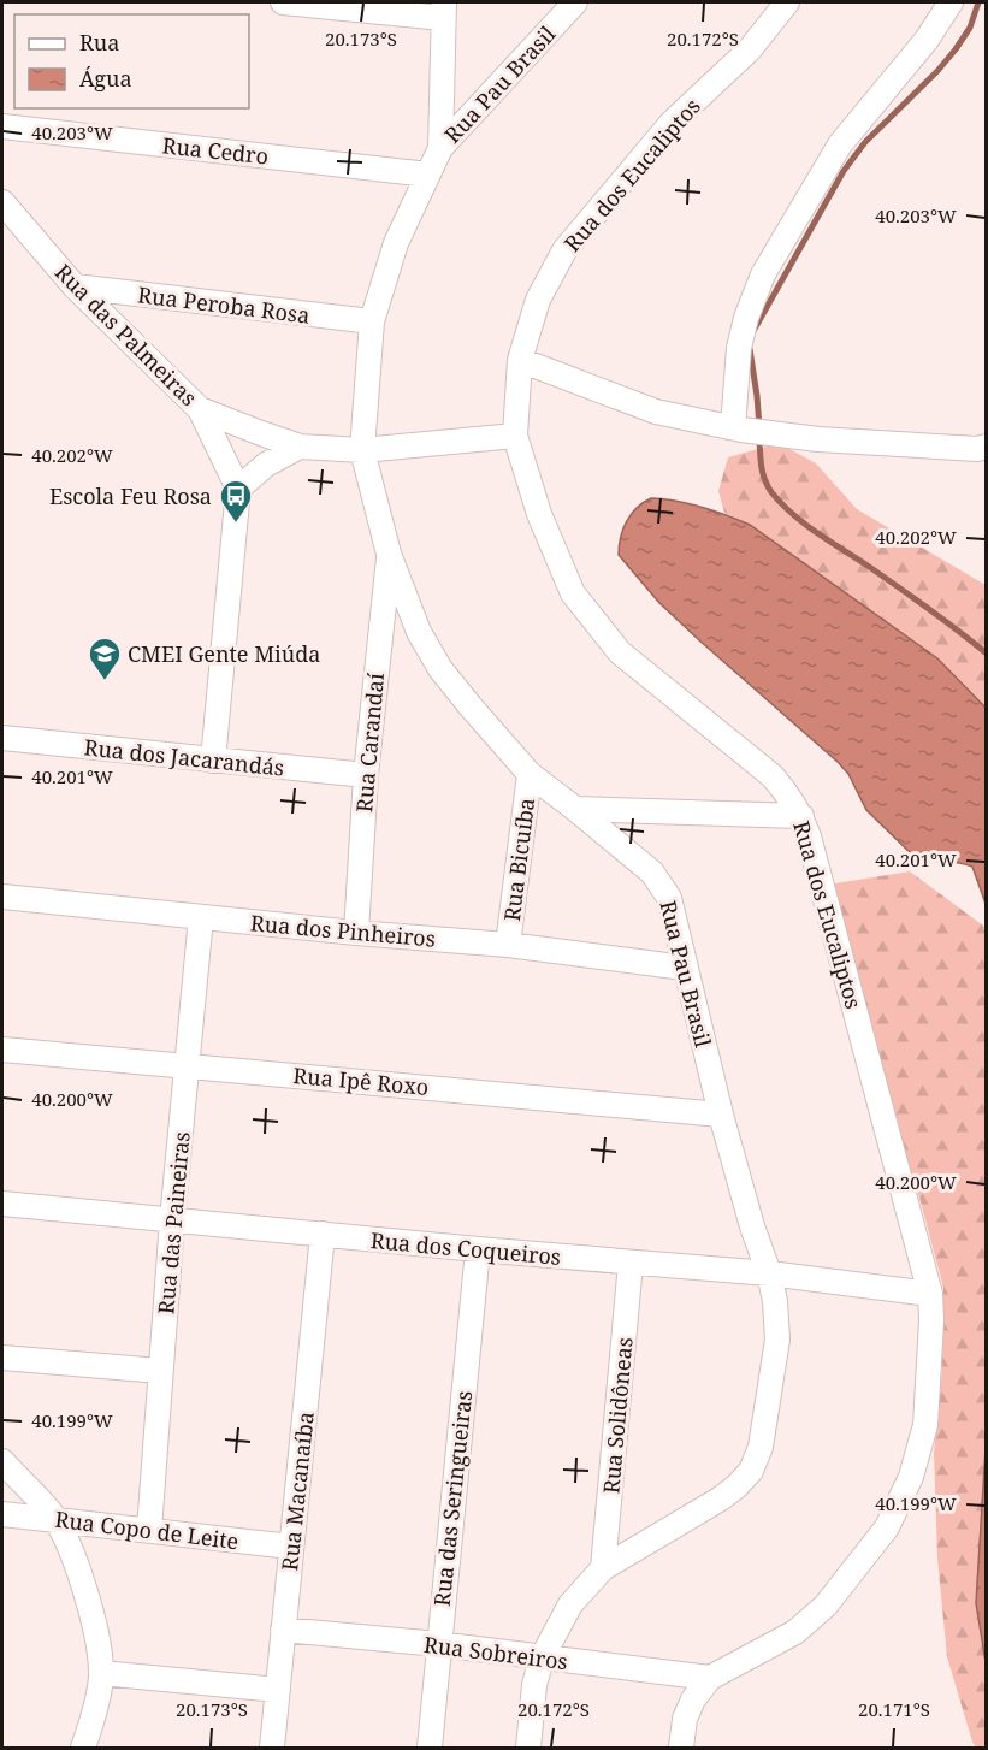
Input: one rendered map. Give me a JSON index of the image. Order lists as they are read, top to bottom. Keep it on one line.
{"streets":{"street":["Rua Pau Brasil","Rua Cedro","Rua dos Eucaliptos","Rua Peroba Rosa","Rua das Palmeiras","Rua Carandaí","Rua dos Jacarandás","Rua Bicuíba","Rua dos Pinheiros","Rua Ipê Roxo","Rua das Paineiras","Rua dos Coqueiros","Rua Solidôneas","Rua Macanaíba","Rua das Seringueiras","Rua Copo de Leite","Rua Sobreiros"]},"crossings":[["Rua Pau Brasil","Rua Cedro"],["Rua Pau Brasil","Rua Peroba Rosa"],["Rua Pau Brasil","Rua Carandaí"],["Rua Pau Brasil","Rua Bicuíba"],["Rua Pau Brasil","Rua dos Pinheiros"],["Rua Pau Brasil","Rua Ipê Roxo"],["Rua Pau Brasil","Rua dos Coqueiros"],["Rua Pau Brasil","Rua Solidôneas"],["Rua Pau Brasil","Rua Sobreiros"],["Rua dos Eucaliptos","Rua dos Coqueiros"],["Rua dos Eucaliptos","Rua Sobreiros"],["Rua Peroba Rosa","Rua das Palmeiras"],["Rua Carandaí","Rua dos Jacarandás"],["Rua Carandaí","Rua dos Pinheiros"],["Rua Bicuíba","Rua dos Pinheiros"],["Rua dos Pinheiros","Rua das Paineiras"],["Rua Ipê Roxo","Rua das Paineiras"],["Rua das Paineiras","Rua dos Coqueiros"],["Rua das Paineiras","Rua Copo de Leite"],["Rua dos Coqueiros","Rua Solidôneas"],["Rua dos Coqueiros","Rua Macanaíba"],["Rua dos Coqueiros","Rua das Seringueiras"],["Rua Macanaíba","Rua Copo de Leite"],["Rua Macanaíba","Rua Sobreiros"],["Rua das Seringueiras","Rua Sobreiros"]],"places":{"bus stop":["Escola Feu Rosa"],"school or university":["CMEI Gente Miúda"]},"legend":["Rua","Água"],"coordinates":["20.173°S","20.172°S","40.203°W","40.202°W","40.201°W","40.200°W","40.199°W","20.171°S"]}
